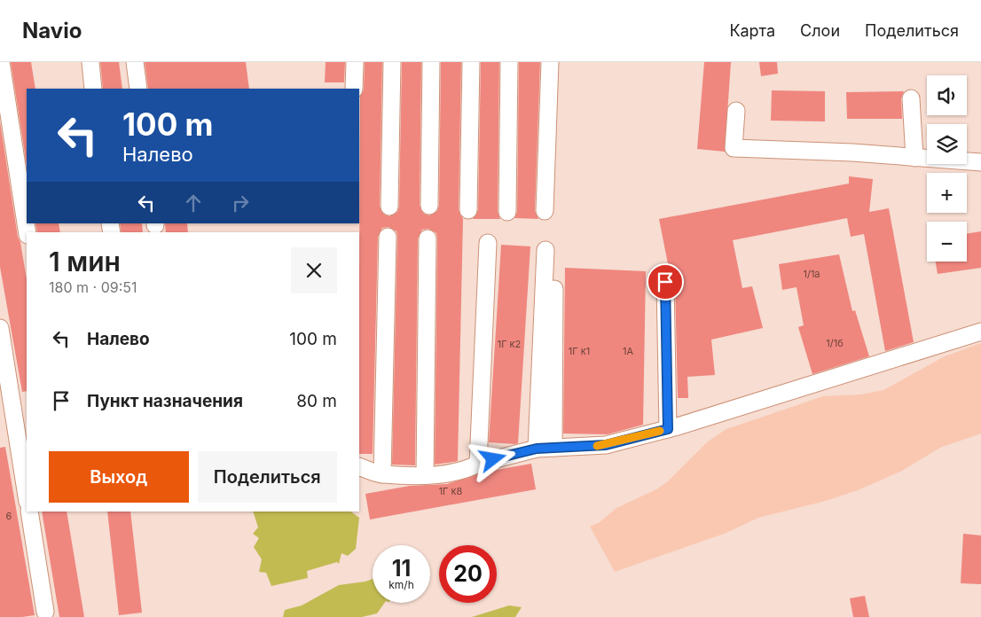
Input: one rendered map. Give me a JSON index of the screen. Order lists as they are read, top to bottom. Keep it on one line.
{"house_numbers":["1/1а","1/1б","1Г к2","1Г к1","1А","1Г к8","6"],"page":{"header":"Navio","nav":["Карта","Слои","Поделиться"],"map_buttons":["+","−"],"turn":["100 m","Налево"],"heading":["1 мин","180 m · 09:51"],"list":[{"name":"Налево","value":"100 m"},{"name":"Пункт назначения","value":"80 m"}],"buttons":["Выход","Поделиться"],"speed":"11 km/h","limit":"20"}}
